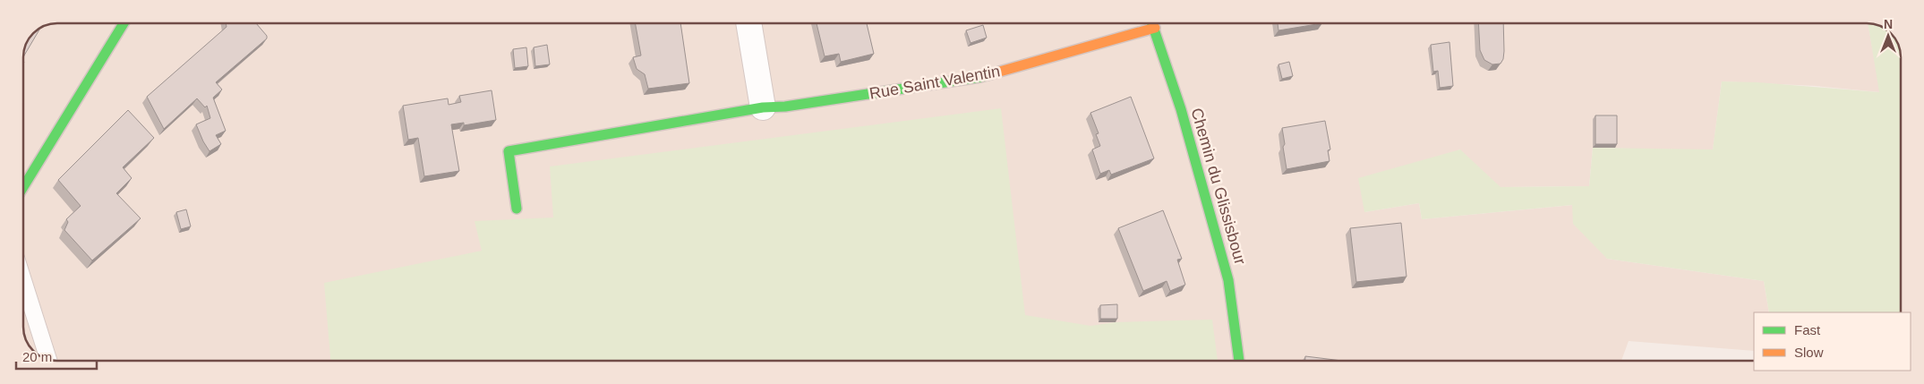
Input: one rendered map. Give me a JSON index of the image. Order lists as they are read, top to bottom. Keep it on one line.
{"streets":{"street":["Rue Saint Valentin","Chemin du Glissisbour"]},"crossings":[["Rue Saint Valentin","Chemin du Glissisbour"]],"legend":["Fast","Slow"],"scale_bar":"20 m","north":"top"}
